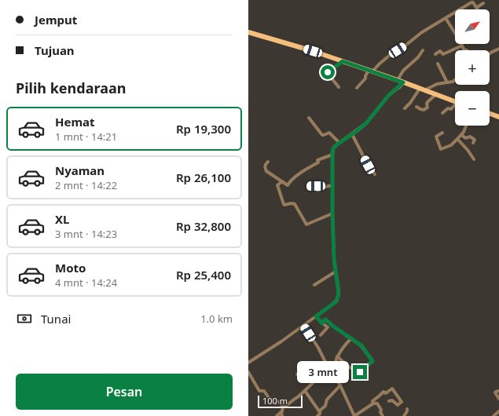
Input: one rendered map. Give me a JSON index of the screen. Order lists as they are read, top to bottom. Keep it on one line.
{"scale_bar":"100 m","north":"top right","page":{"banner":["Jemput","Tujuan"],"map_buttons":["+","−"],"heading":"Pilih kendaraan","list":[{"name":"Hemat","note":"1 mnt · 14:21","value":"Rp 19,300"},{"name":"Nyaman","note":"2 mnt · 14:22","value":"Rp 26,100"},{"name":"XL","note":"3 mnt · 14:23","value":"Rp 32,800"},{"name":"Moto","note":"4 mnt · 14:24","value":"Rp 25,400"}],"pay":["Tunai","1.0 km"],"bubble":"3 mnt","buttons":"Pesan","scale":"100 m"}}
